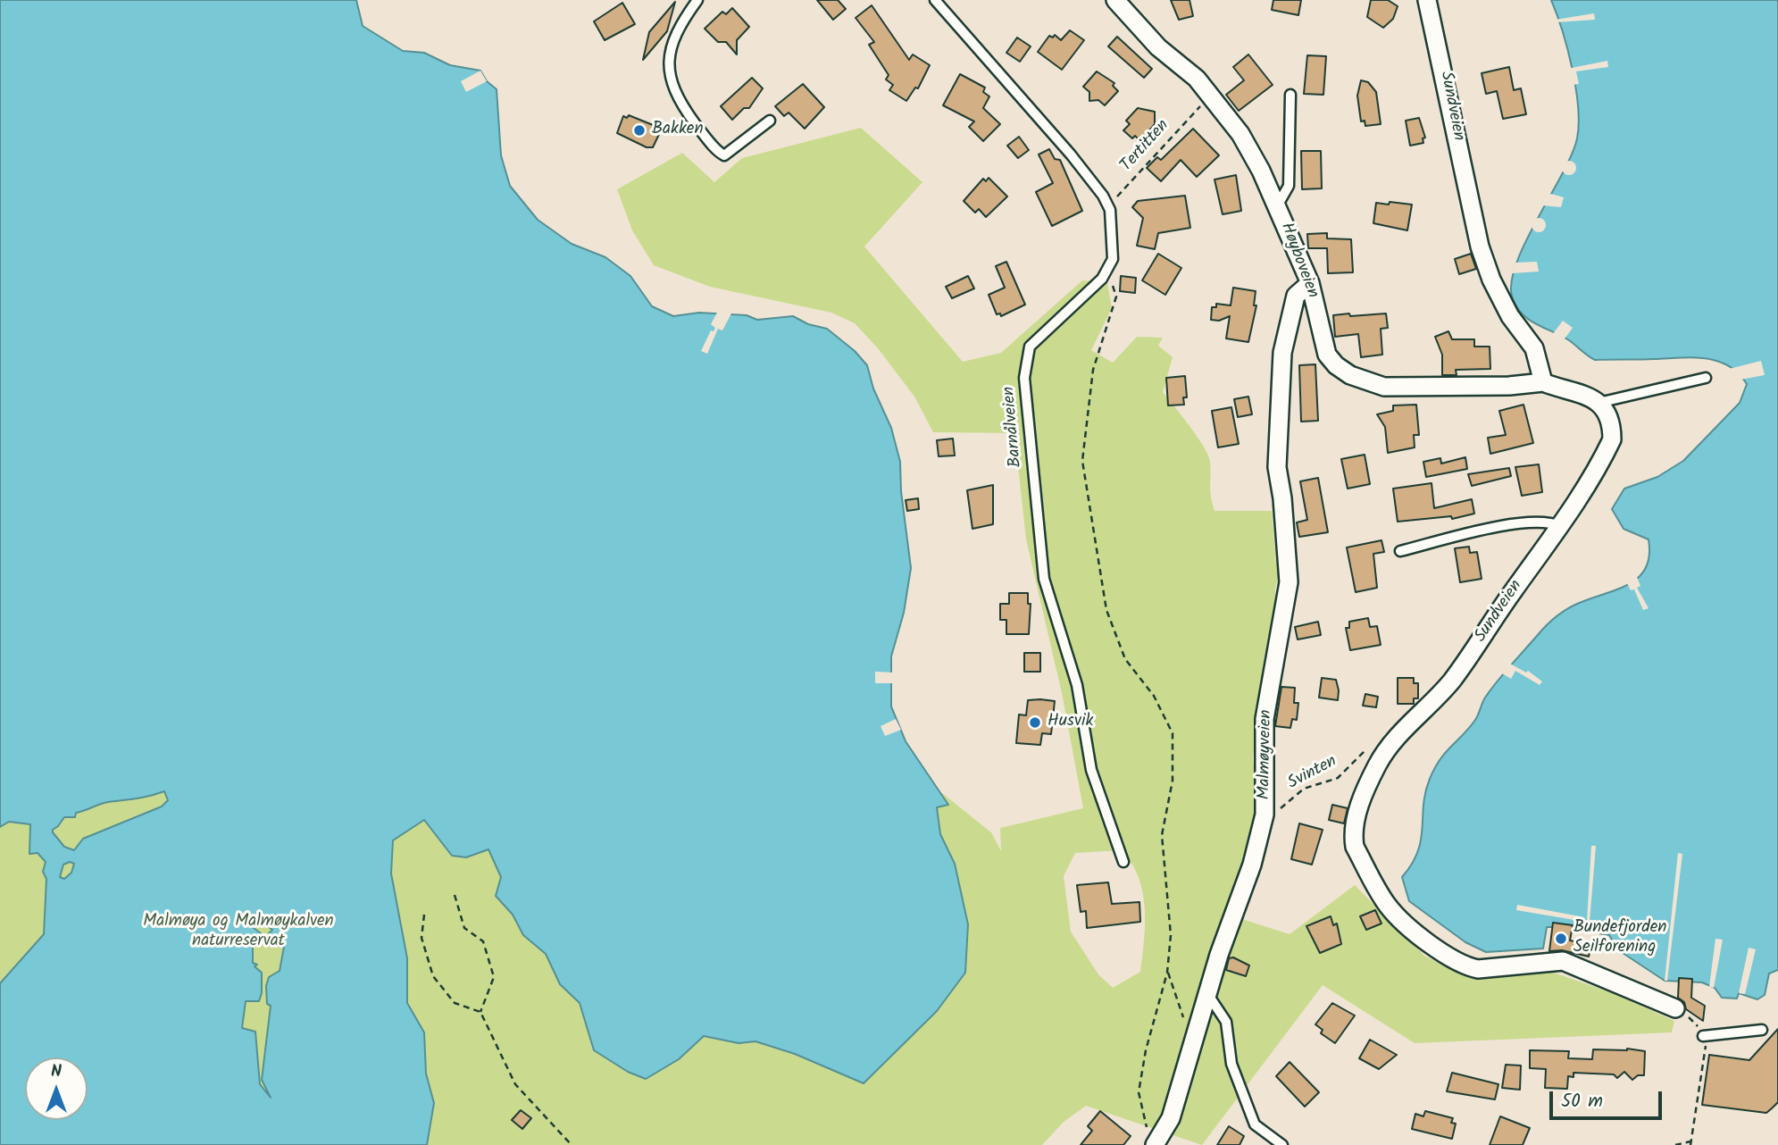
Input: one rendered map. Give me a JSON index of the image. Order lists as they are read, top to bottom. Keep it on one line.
{"streets":{"street":["Sundveien","Høyboveien","Malmøyveien"],"lane":["Barnålveien"],"path":["Tertitten","Svinten"]},"crossings":[["Sundveien","Høyboveien"],["Høyboveien","Malmøyveien"],["Malmøyveien","Svinten"]],"parks":["Malmøya og Malmøykalven naturreservat"],"places":["Bakken","Husvik","Bundefjorden Seilforening"],"scale_bar":"50 m","north":"top"}
